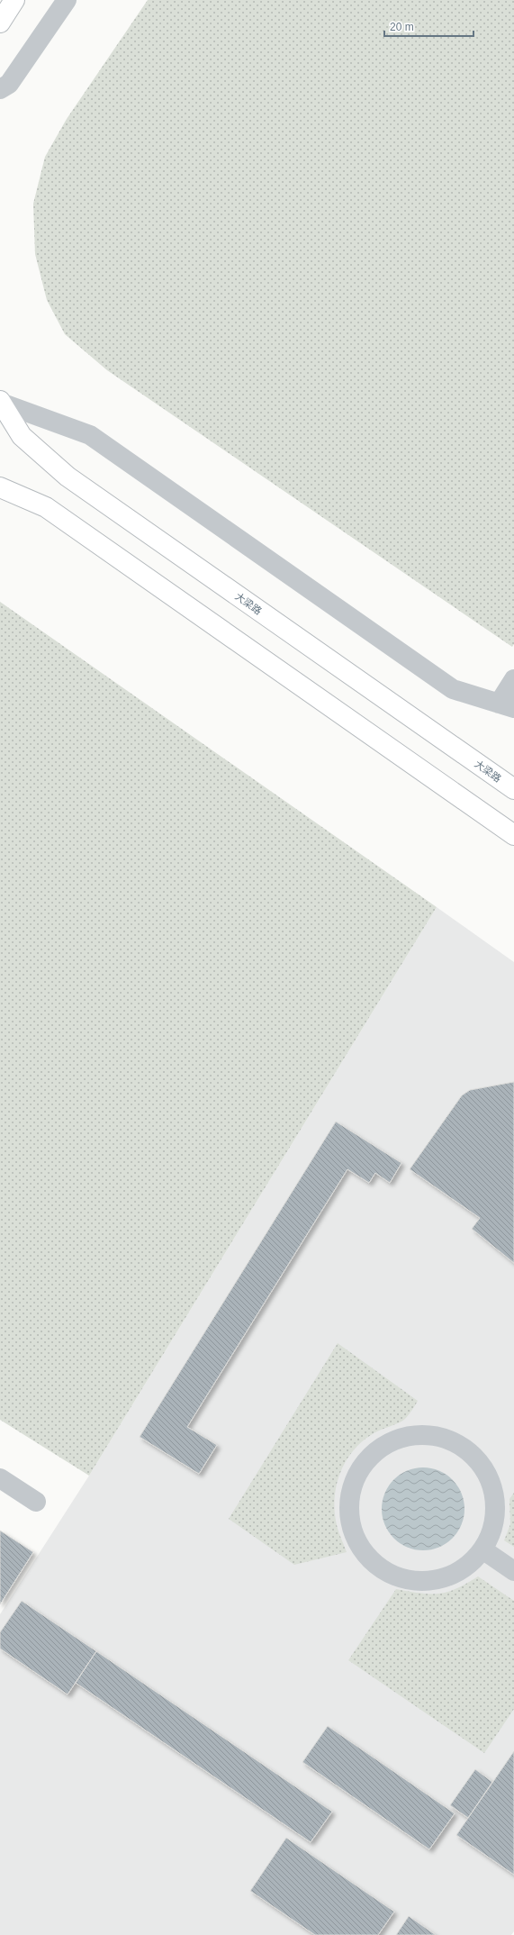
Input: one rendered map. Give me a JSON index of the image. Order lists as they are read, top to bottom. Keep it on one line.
{"streets":{"main road":["大梁路"]},"scale_bar":"20 m"}
